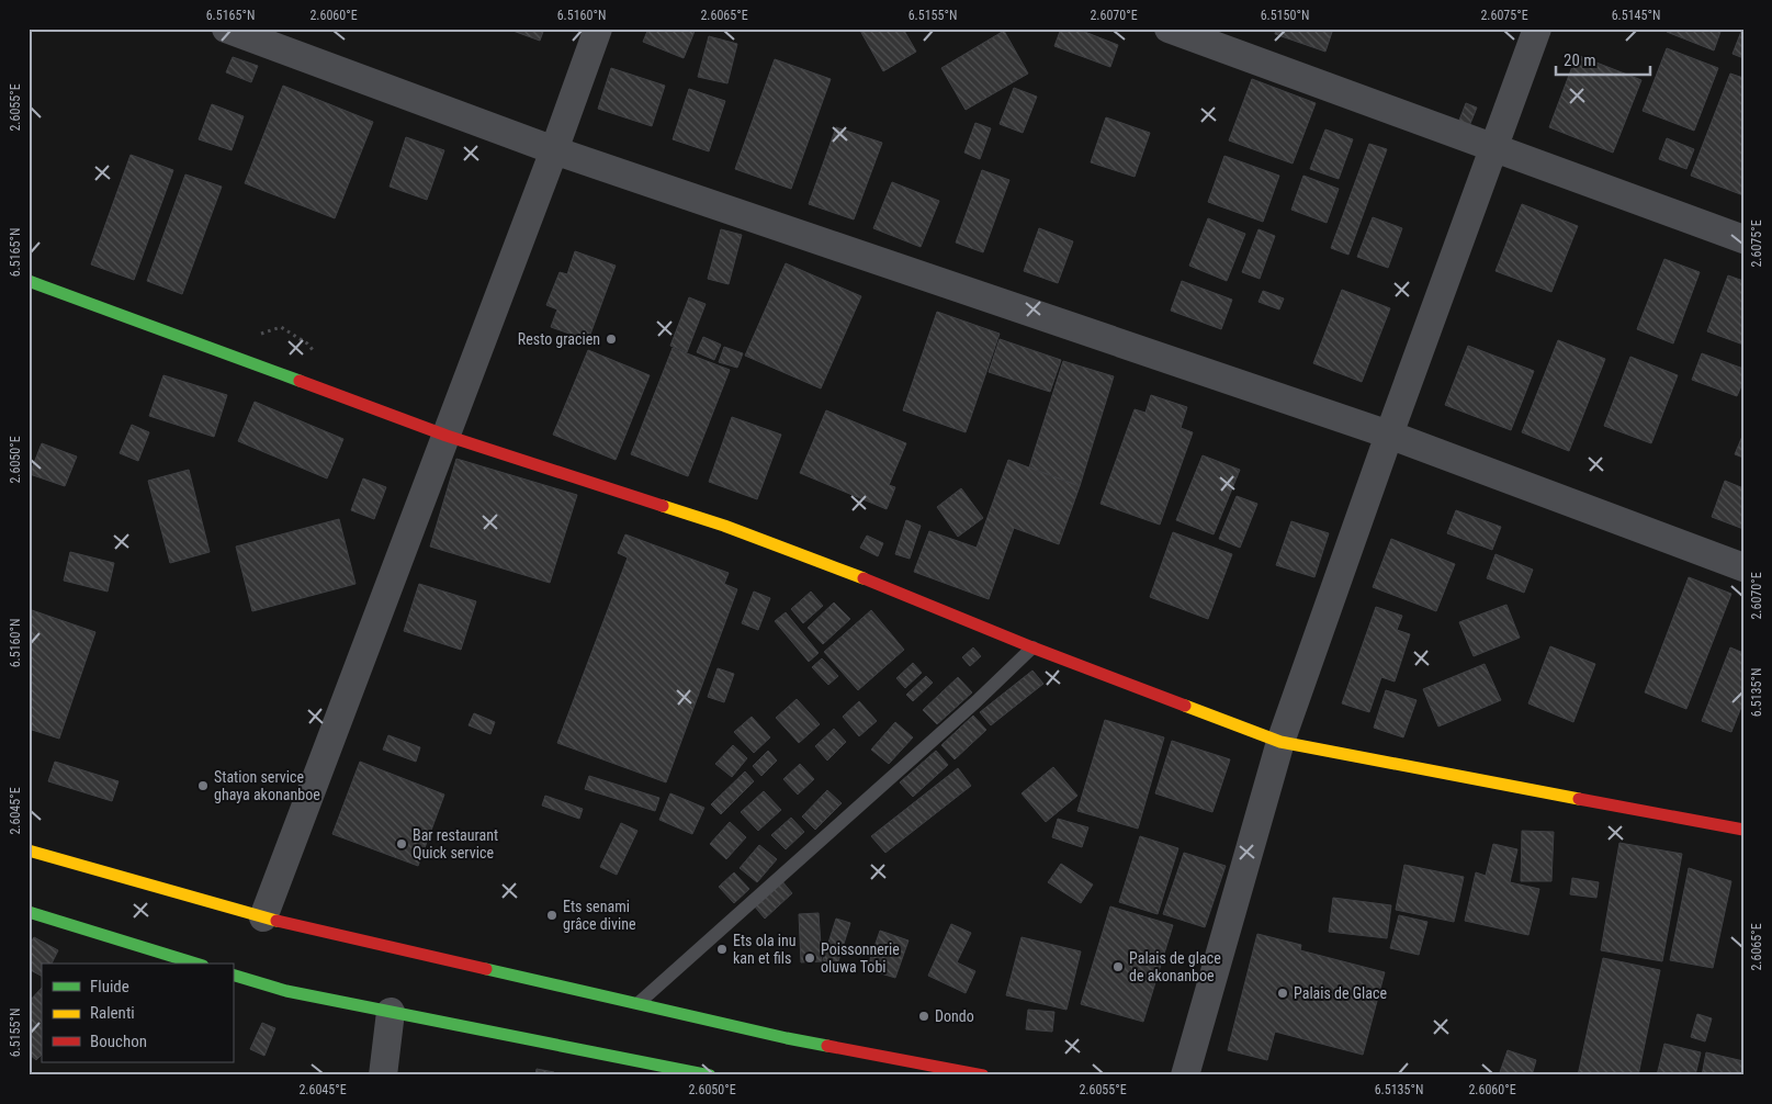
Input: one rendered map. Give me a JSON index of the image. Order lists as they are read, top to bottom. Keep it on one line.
{"places":["Resto gracien","Station service ghaya akonanboe","Bar restaurant Quick service","Ets senami grâce divine","Ets ola inu kan et fils","Poissonnerie oluwa Tobi","Palais de glace de akonanboe","Palais de Glace","Dondo"],"legend":["Fluide","Ralenti","Bouchon"],"scale_bar":"20 m","coordinates":["6.5165°N","2.6060°E","6.5160°N","2.6065°E","6.5155°N","2.6070°E","6.5150°N","2.6075°E","6.5145°N","2.6055°E","2.6050°E","6.5135°N","2.6045°E"]}
